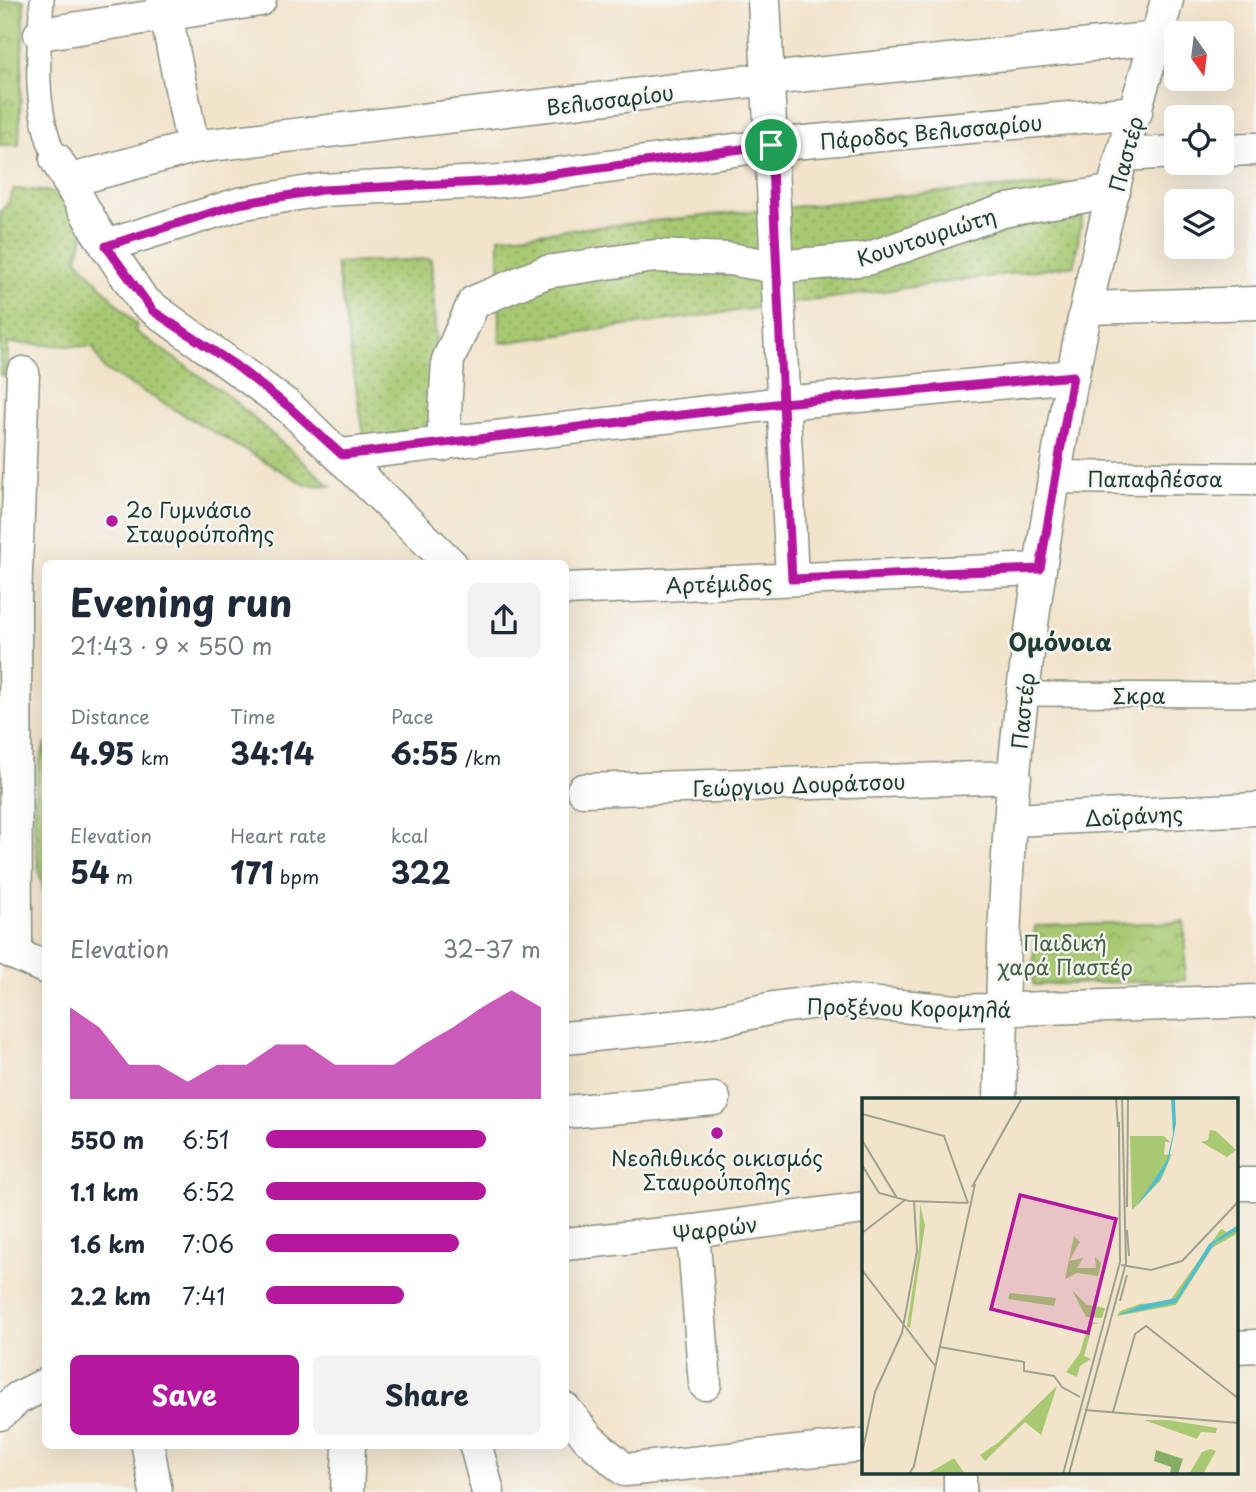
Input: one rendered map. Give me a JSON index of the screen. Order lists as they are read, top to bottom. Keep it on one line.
{"streets":{"street":["Βελισσαρίου","Πάροδος Βελισσαρίου","Παστέρ","Κουντουριώτη","Παπαφλέσσα","Αρτέμιδος","Σκρα","Γεώργιου Δουράτσου","Δοϊράνης","Προξένου Κορομηλά","Ψαρρών"]},"crossings":[["Βελισσαρίου","Παστέρ"],["Πάροδος Βελισσαρίου","Παστέρ"],["Παστέρ","Κουντουριώτη"],["Παστέρ","Παπαφλέσσα"],["Παστέρ","Αρτέμιδος"],["Παστέρ","Σκρα"],["Παστέρ","Γεώργιου Δουράτσου"],["Παστέρ","Δοϊράνης"],["Παστέρ","Προξένου Κορομηλά"]],"districts":["Ομόνοια"],"parks":["Παιδική χαρά Παστέρ"],"places":["2ο Γυμνάσιο Σταυρούπολης","Νεολιθικός οικισμός Σταυρούπολης"],"north":"bottom","page":{"heading":["Evening run","21:43 · 9 × 550 m"],"stats":[["Distance","4.95 km"],["Time","34:14"],["Pace","6:55 /km"],["Elevation","54 m"],["Heart rate","171 bpm"],["kcal","322"]],"chart":["Elevation","32–37 m"],"list":[{"name":"550 m","note":"6:51"},{"name":"1.1 km","note":"6:52"},{"name":"1.6 km","note":"7:06"},{"name":"2.2 km","note":"7:41"}],"buttons":["Save","Share"]}}
